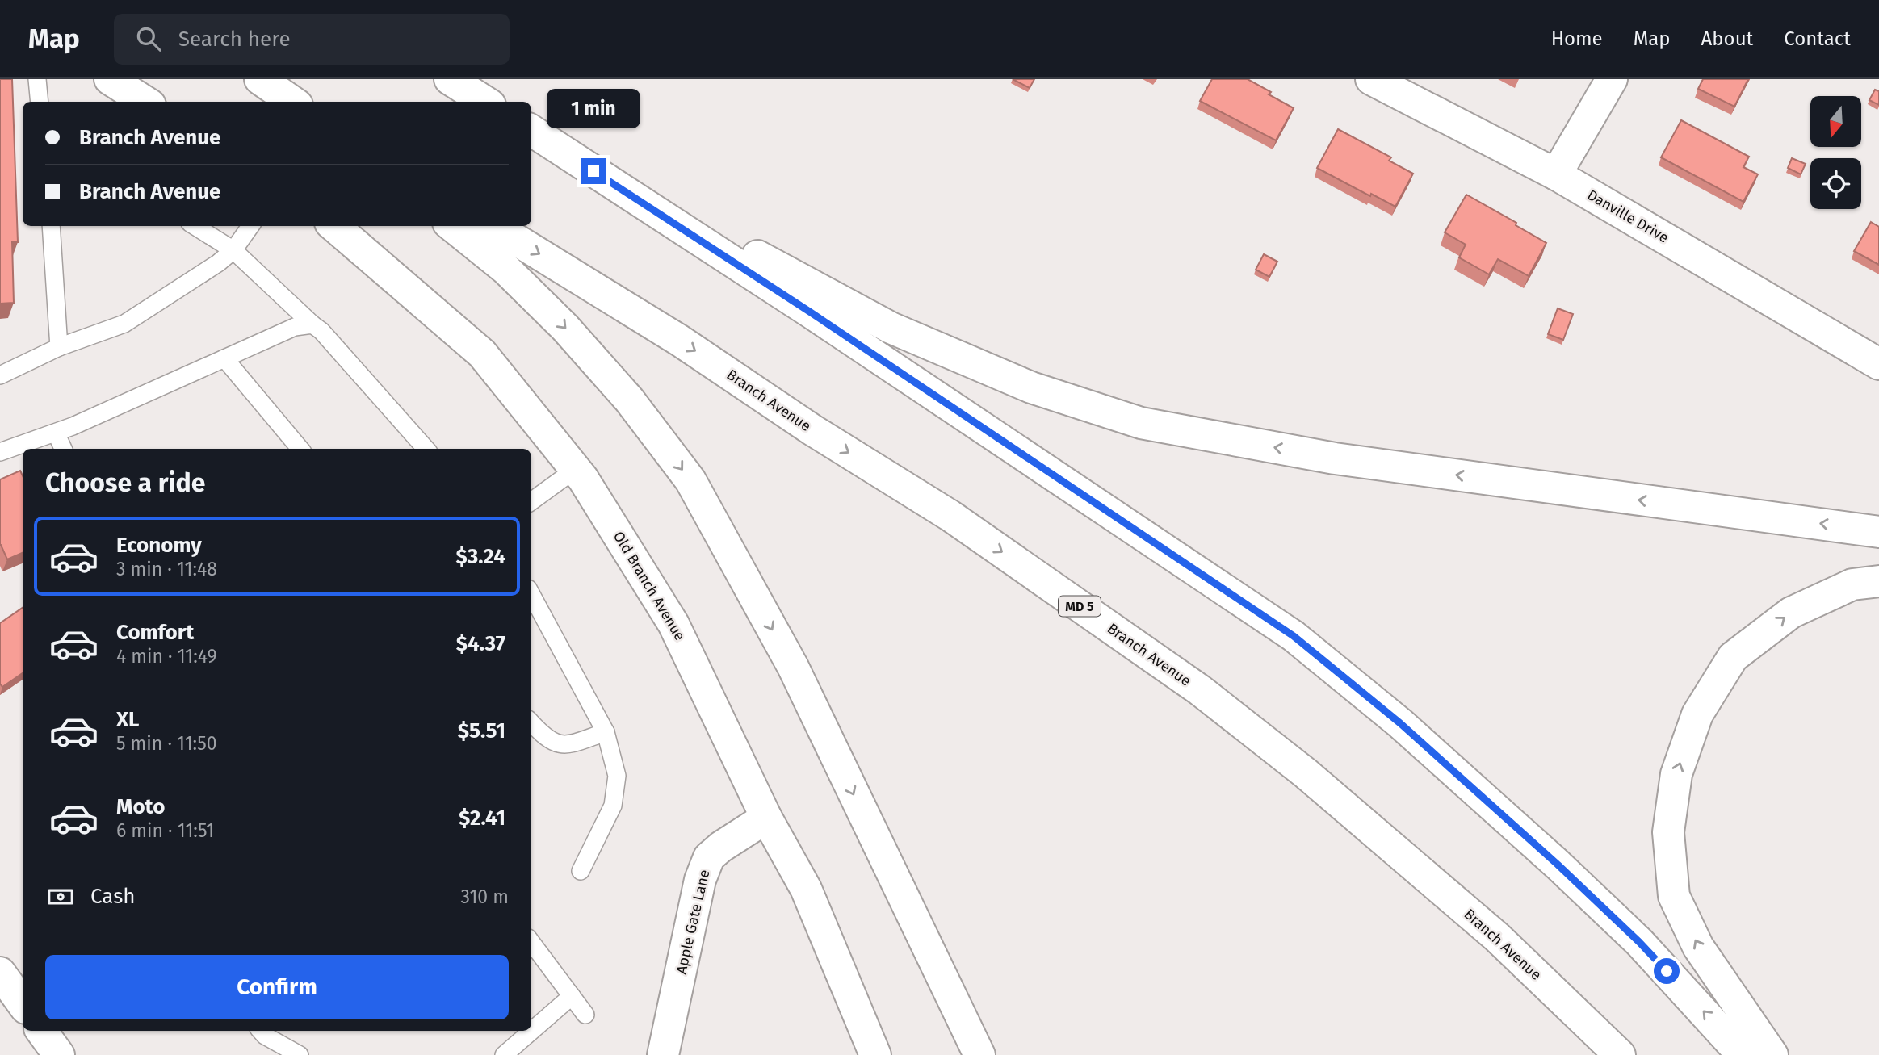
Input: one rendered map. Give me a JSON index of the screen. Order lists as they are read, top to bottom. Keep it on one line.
{"streets":{"main road":["Danville Drive","Branch Avenue","Old Branch Avenue","MD 5","Apple Gate Lane"]},"crossings":[["Old Branch Avenue","Apple Gate Lane"]],"north":"bottom","page":{"header":"Map","search":"Search here","nav":["Home","Map","About","Contact"],"bubble":"1 min","banner":["Branch Avenue","Branch Avenue"],"heading":"Choose a ride","list":[{"name":"Economy","note":"3 min · 11:48","value":"$3.24"},{"name":"Comfort","note":"4 min · 11:49","value":"$4.37"},{"name":"XL","note":"5 min · 11:50","value":"$5.51"},{"name":"Moto","note":"6 min · 11:51","value":"$2.41"}],"pay":["Cash","310 m"],"buttons":"Confirm"}}
